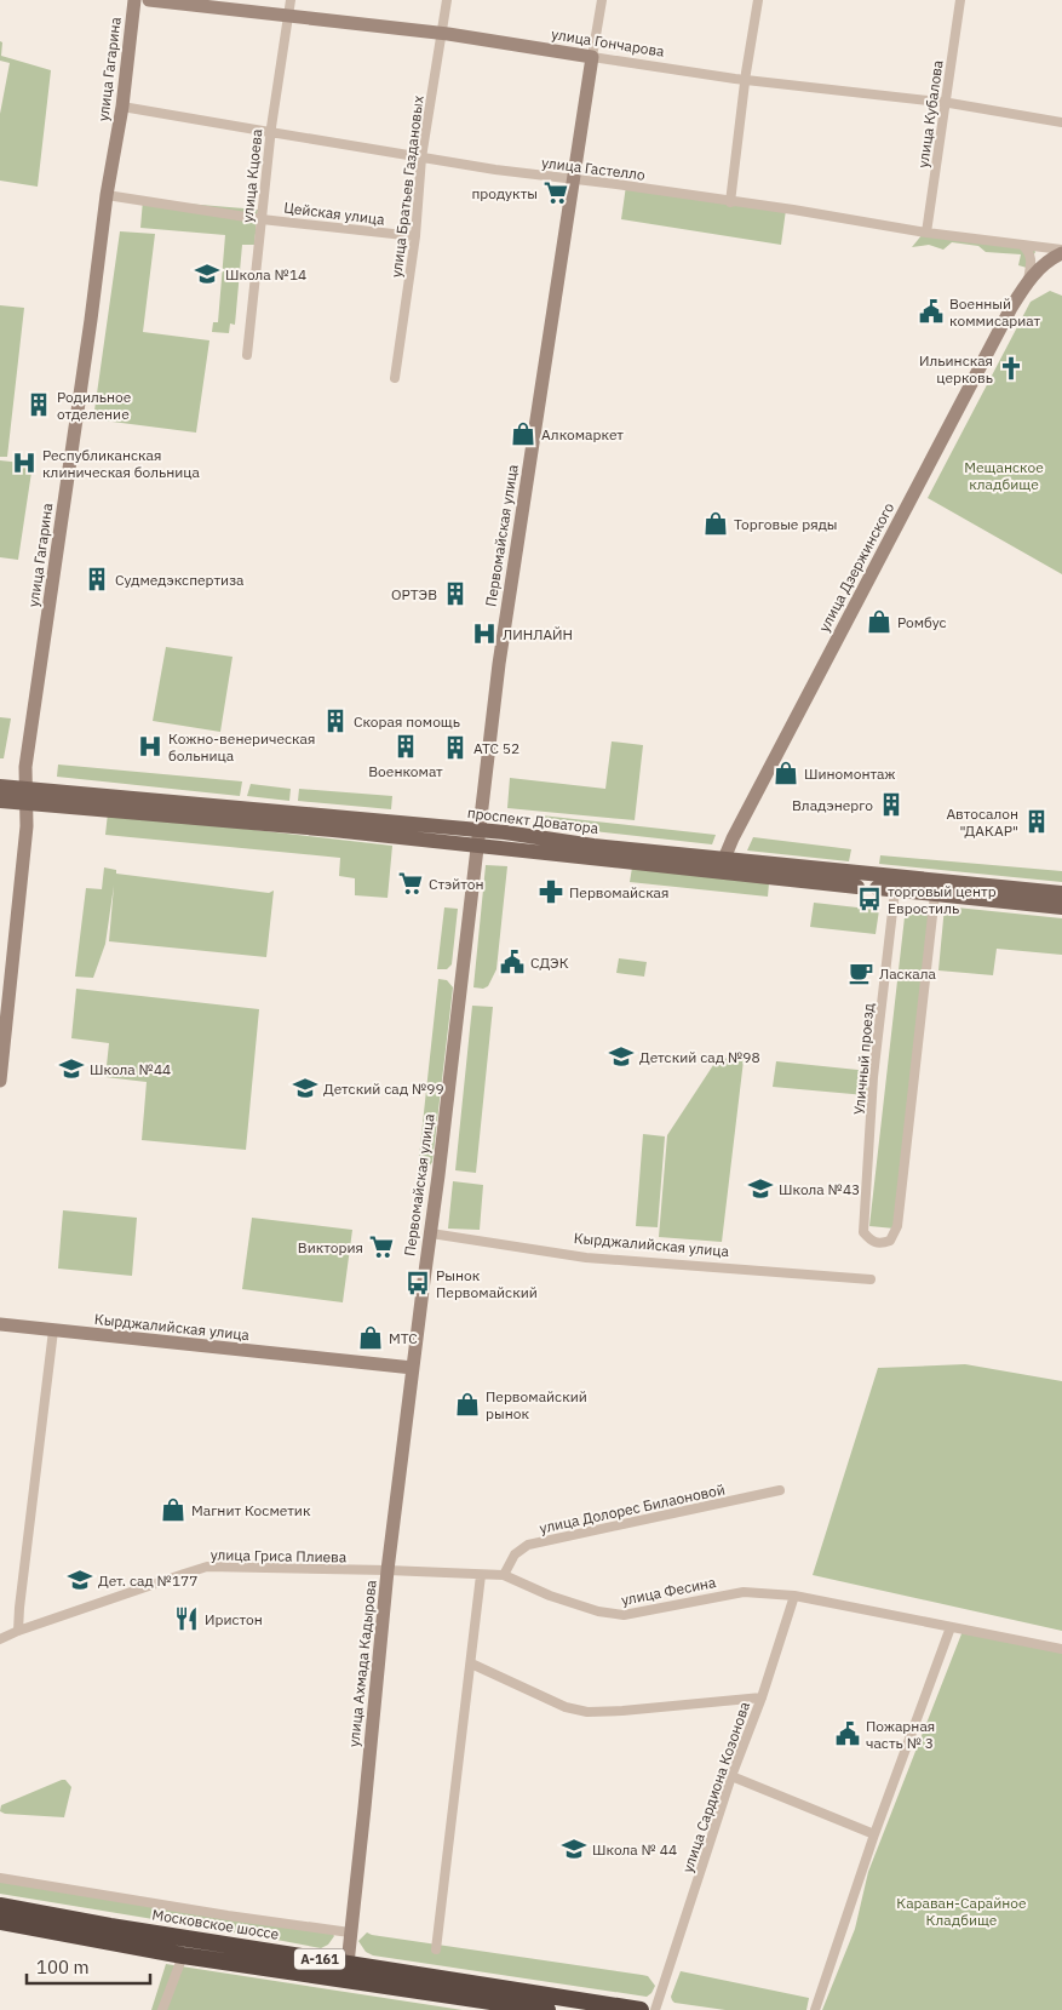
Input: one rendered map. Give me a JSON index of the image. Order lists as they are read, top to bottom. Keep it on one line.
{"streets":{"highway":["Московское шоссе","А-161"],"main road":["проспект Доватора"],"street":["улица Гончарова","улица Гагарина","улица Кубалова","улица Гастелло","улица Кцоева","улица Братьев Газдановых","Цейская улица","Первомайская улица","улица Дзержинского","Уличный проезд","Кырджалийская улица","улица Долорес Билаоновой","улица Гриса Плиева","улица Фесина","улица Ахмада Кадырова","улица Сардиона Козонова"]},"crossings":[["улица Гончарова","улица Кубалова"],["улица Гончарова","улица Кцоева"],["улица Гончарова","улица Братьев Газдановых"],["улица Гончарова","Первомайская улица"],["улица Гагарина","улица Гастелло"],["улица Гагарина","Цейская улица"],["улица Гагарина","проспект Доватора"],["улица Кубалова","улица Гастелло"],["улица Гастелло","улица Кцоева"],["улица Гастелло","улица Братьев Газдановых"],["улица Гастелло","Первомайская улица"],["улица Гастелло","улица Дзержинского"],["улица Кцоева","Цейская улица"],["улица Братьев Газдановых","Цейская улица"],["Первомайская улица","проспект Доватора"],["Первомайская улица","Кырджалийская улица"],["Первомайская улица","улица Ахмада Кадырова"],["улица Дзержинского","проспект Доватора"],["проспект Доватора","Уличный проезд"],["Кырджалийская улица","улица Ахмада Кадырова"],["улица Долорес Билаоновой","улица Фесина"],["улица Гриса Плиева","улица Фесина"],["улица Гриса Плиева","улица Ахмада Кадырова"],["улица Фесина","улица Сардиона Козонова"],["улица Ахмада Кадырова","Московское шоссе"]],"parks":["Мещанское кладбище","Караван-Сарайное Кладбище"],"places":{"supermarket":["продукты","Стэйтон","Виктория"],"school or university":["Школа №14","Детский сад №98","Школа №44","Детский сад №99","Школа №43","Дет. сад №177","Школа № 44"],"public building":["Военный коммисариат","СДЭК","Пожарная часть № 3"],"church":["Ильинская церковь"],"building":["Родильное отделение","Судмедэкспертиза","ОРТЭВ","Скорая помощь","Военкомат","АТС 52","Владэнерго","Автосалон \"ДАКАР\""],"shop":["Алкомаркет","Торговые ряды","Ромбус","Шиномонтаж","МТС","Первомайский рынок","Магнит Косметик"],"hospital":["Республиканская клиническая больница","ЛИНЛАЙН","Кожно-венерическая больница"],"pharmacy":["Первомайская"],"bus stop":["торговый центр Евростиль","Рынок Первомайский"],"cafe":["Ласкала"],"restaurant":["Иристон"]},"scale_bar":"100 m"}
